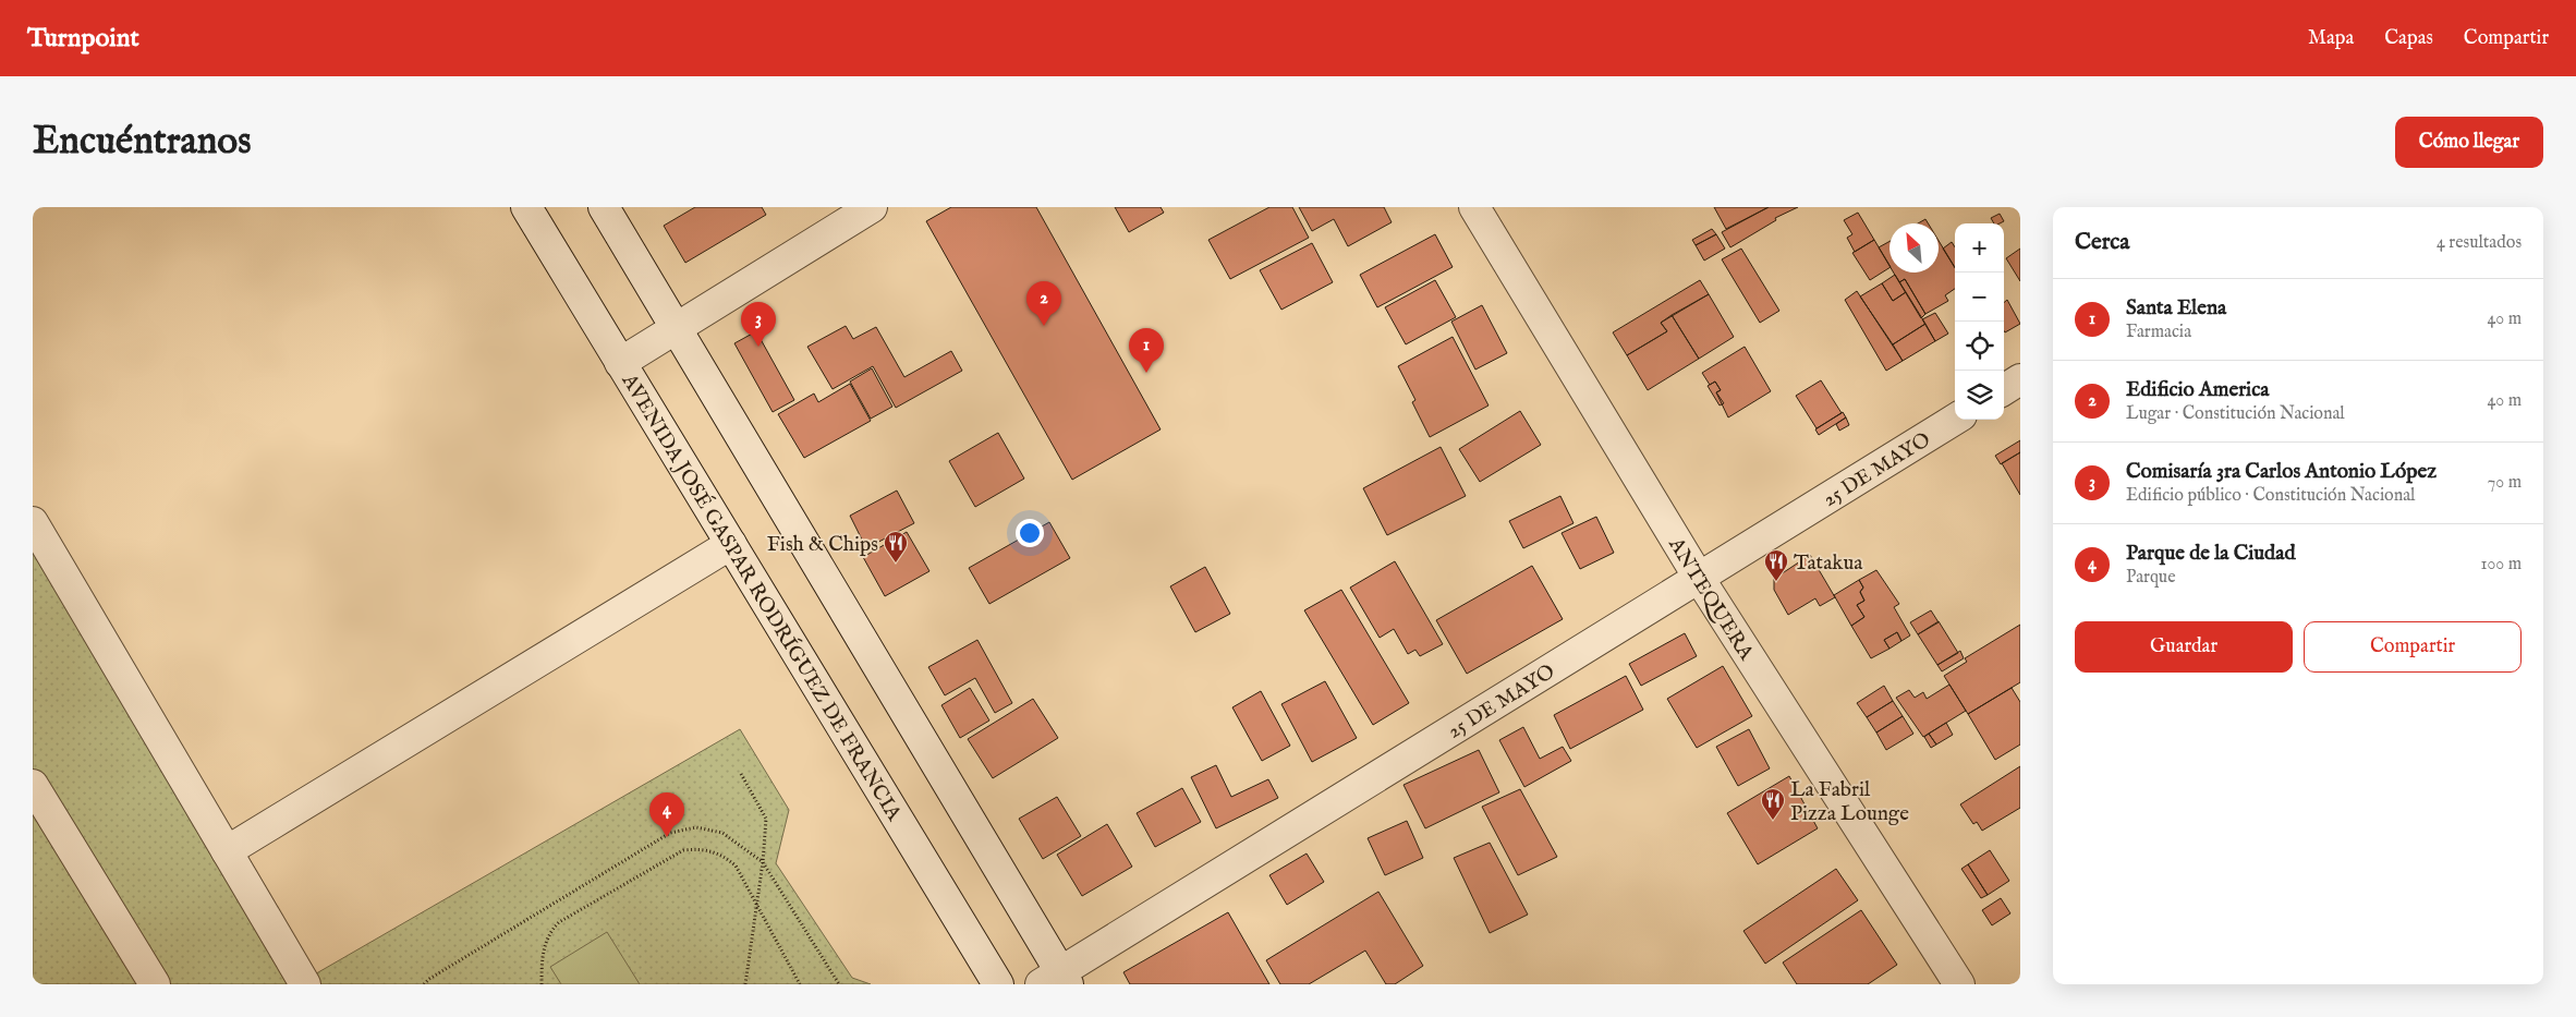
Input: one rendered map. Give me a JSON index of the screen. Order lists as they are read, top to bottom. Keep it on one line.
{"streets":{"street":["25 DE MAYO","AVENIDA JOSÉ GASPAR RODRÍGUEZ DE FRANCIA","ANTEQUERA"]},"crossings":[["25 DE MAYO","ANTEQUERA"]],"places":{"restaurant":["Fish & Chips","Tatakua","La Fabril Pizza Lounge"]},"north":"top left","page":{"header":"Turnpoint","nav":["Mapa","Capas","Compartir"],"buttons":["Cómo llegar",["Guardar","Compartir"]],"title":"Encuéntranos","heading":["Cerca","4 resultados"],"map_buttons":["+","−"],"list":[{"mark":"1","name":"Santa Elena","note":"Farmacia","value":"40 m"},{"mark":"2","name":"Edificio America","note":"Lugar · Constitución Nacional","value":"40 m"},{"mark":"3","name":"Comisaría 3ra Carlos Antonio López","note":"Edificio público · Constitución Nacional","value":"70 m"},{"mark":"4","name":"Parque de la Ciudad","note":"Parque","value":"100 m"}],"pins":["2","3","1","4"]}}
